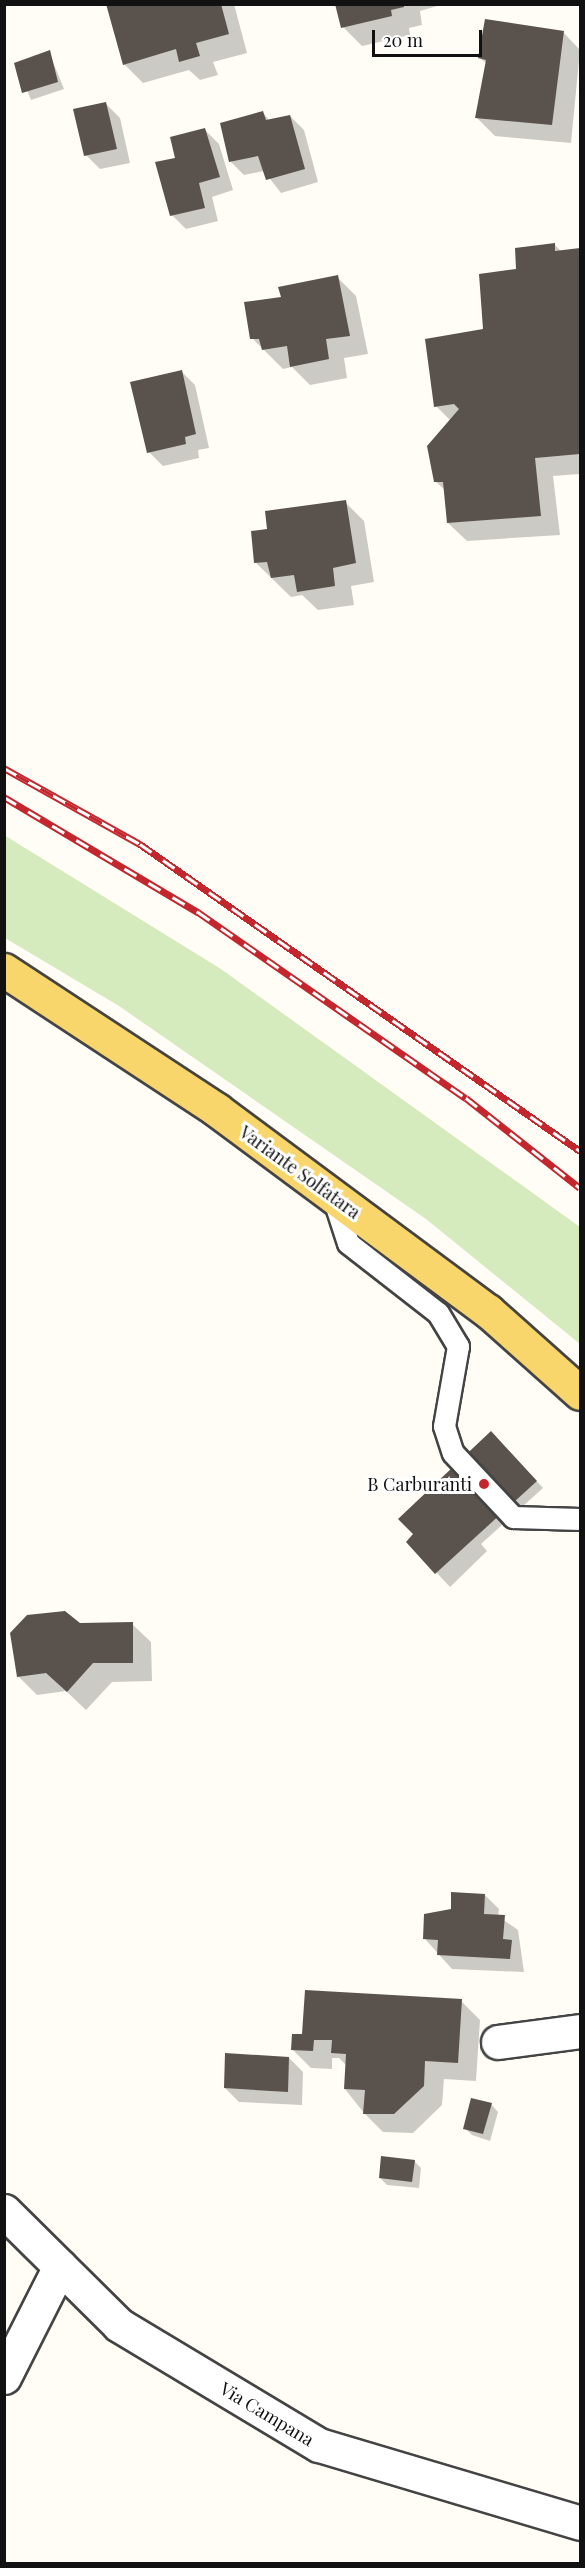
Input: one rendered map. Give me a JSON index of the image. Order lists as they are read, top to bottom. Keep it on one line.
{"streets":{"main road":["Variante Solfatara"],"street":["Via Campana"]},"places":["B Carburanti"],"scale_bar":"20 m"}
